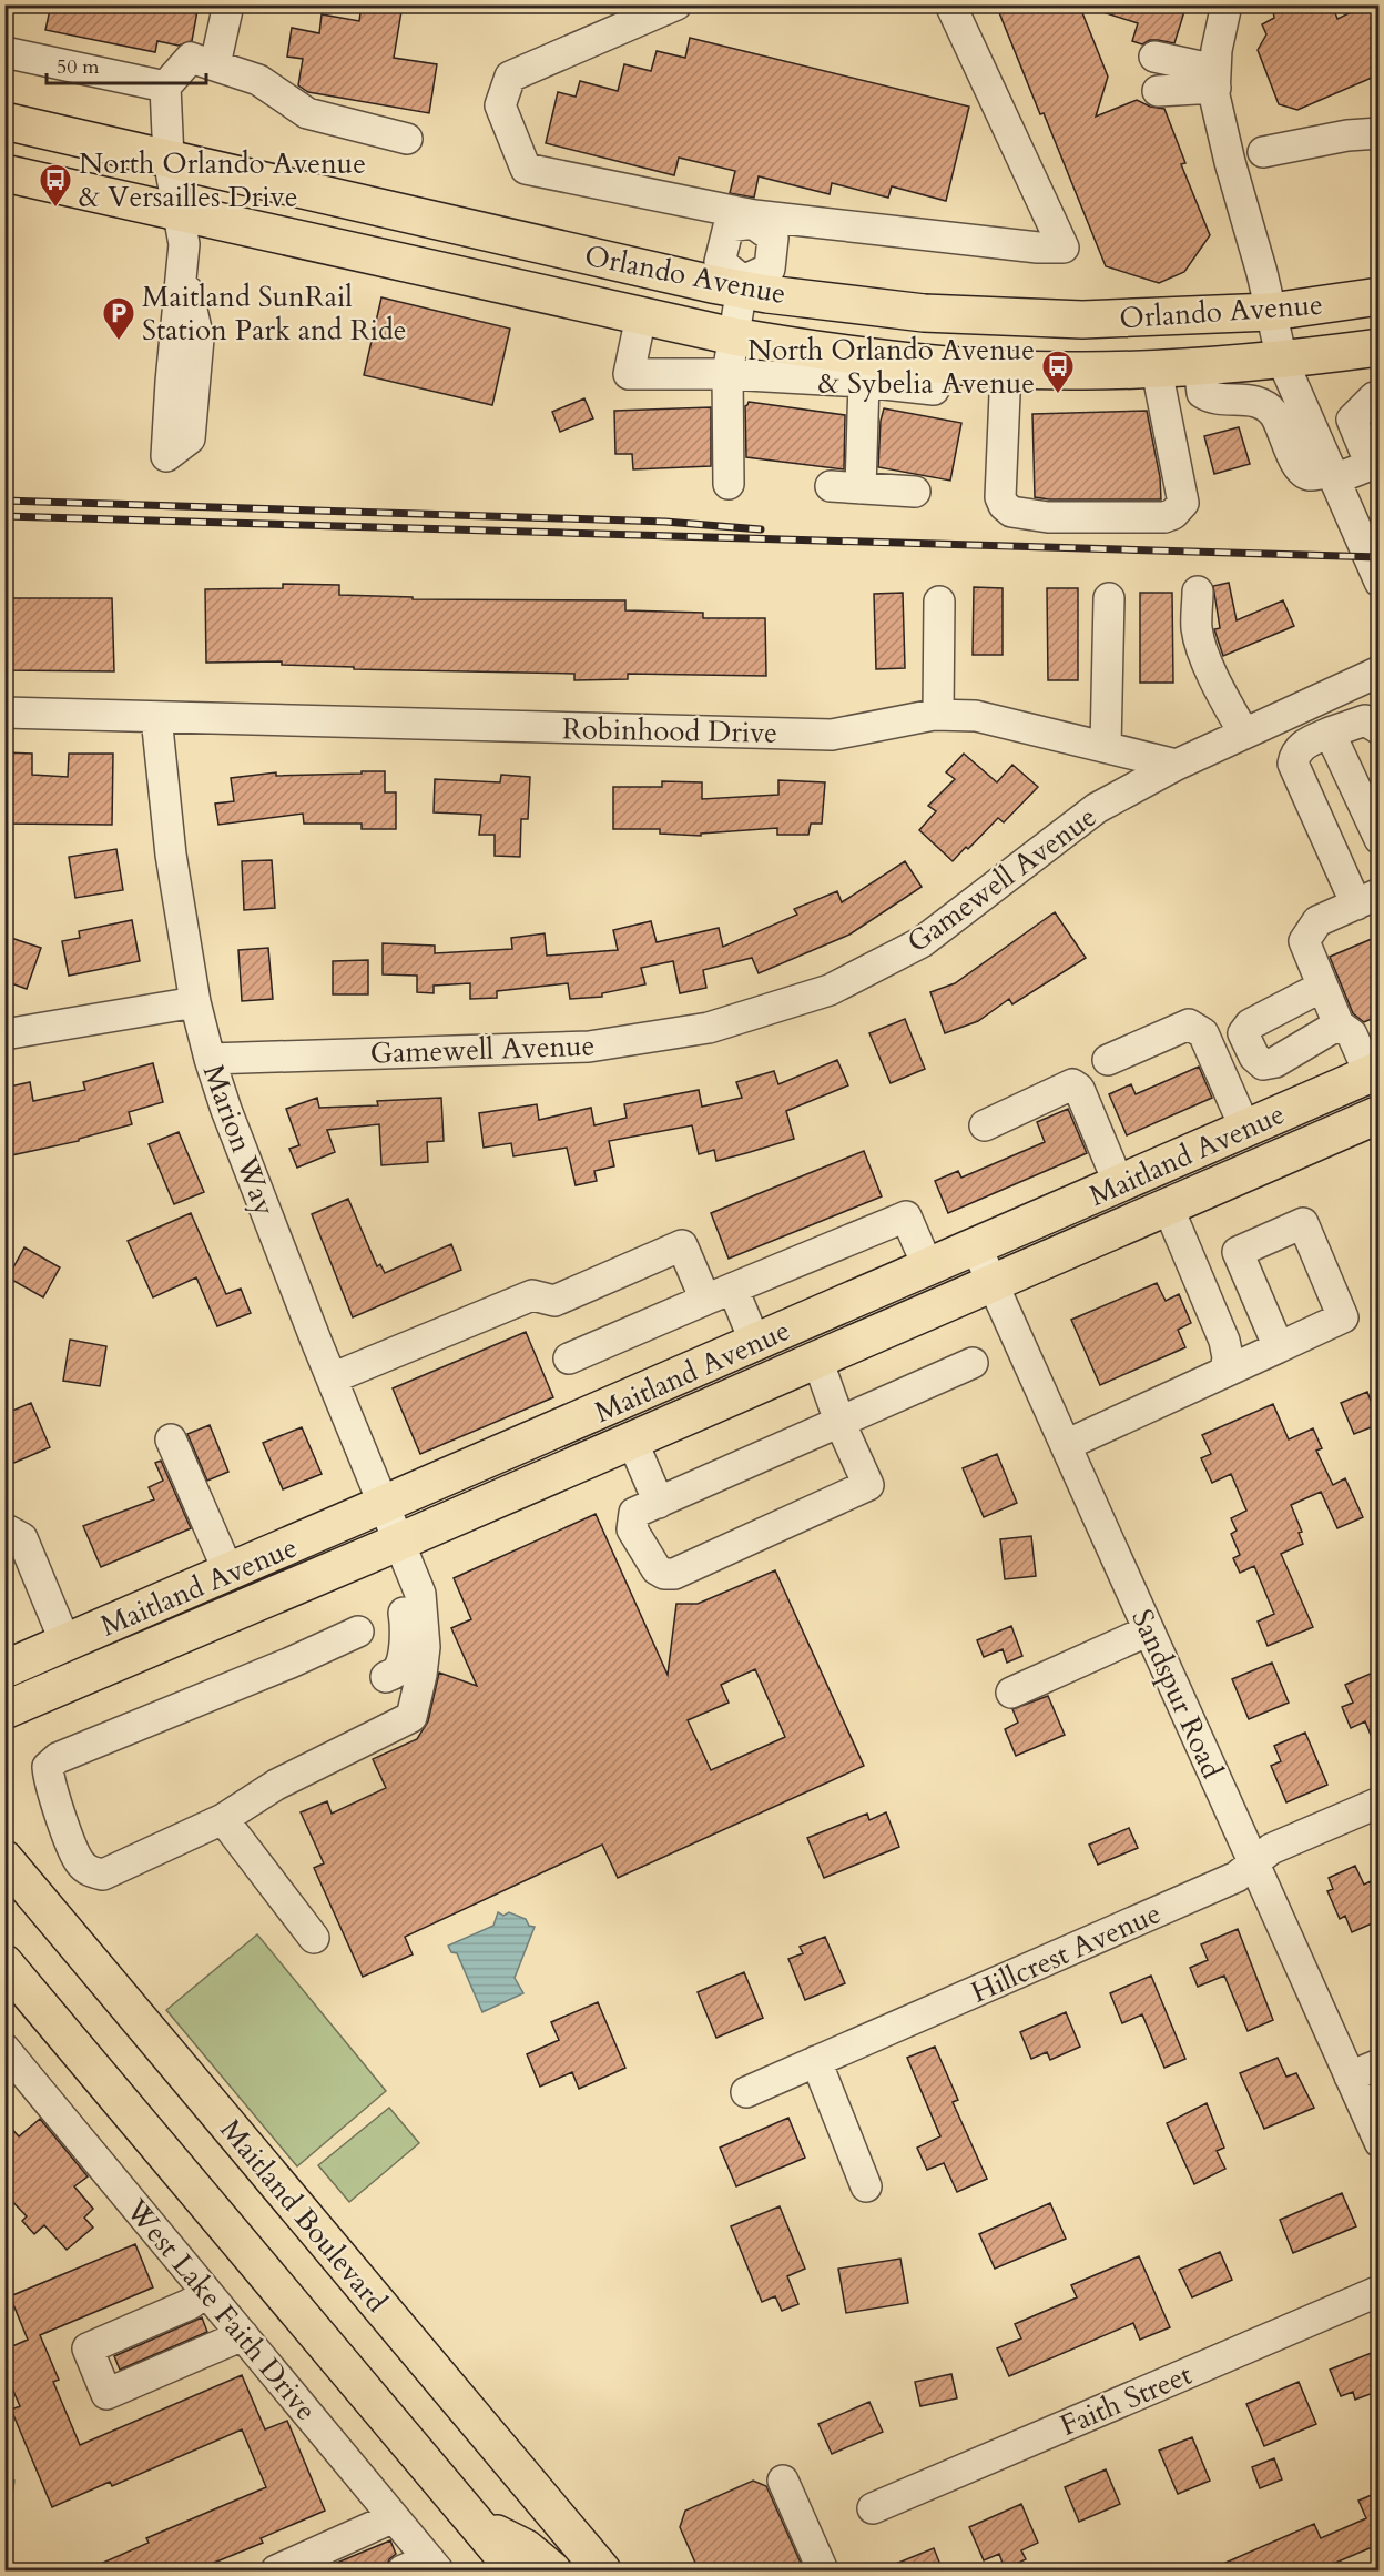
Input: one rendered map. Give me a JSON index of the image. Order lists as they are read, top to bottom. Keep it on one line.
{"streets":{"main road":["Orlando Avenue","Maitland Avenue","Maitland Boulevard"],"street":["Robinhood Drive","Gamewell Avenue","Marion Way","Sandspur Road","Hillcrest Avenue","West Lake Faith Drive","Faith Street"]},"crossings":[["Robinhood Drive","Gamewell Avenue"],["Robinhood Drive","Marion Way"],["Gamewell Avenue","Marion Way"],["Marion Way","Maitland Avenue"],["Maitland Avenue","Sandspur Road"],["Sandspur Road","Hillcrest Avenue"]],"places":{"bus stop":["North Orlando Avenue & Versailles Drive","North Orlando Avenue & Sybelia Avenue"],"parking":["Maitland SunRail Station Park and Ride"]},"scale_bar":"50 m"}
